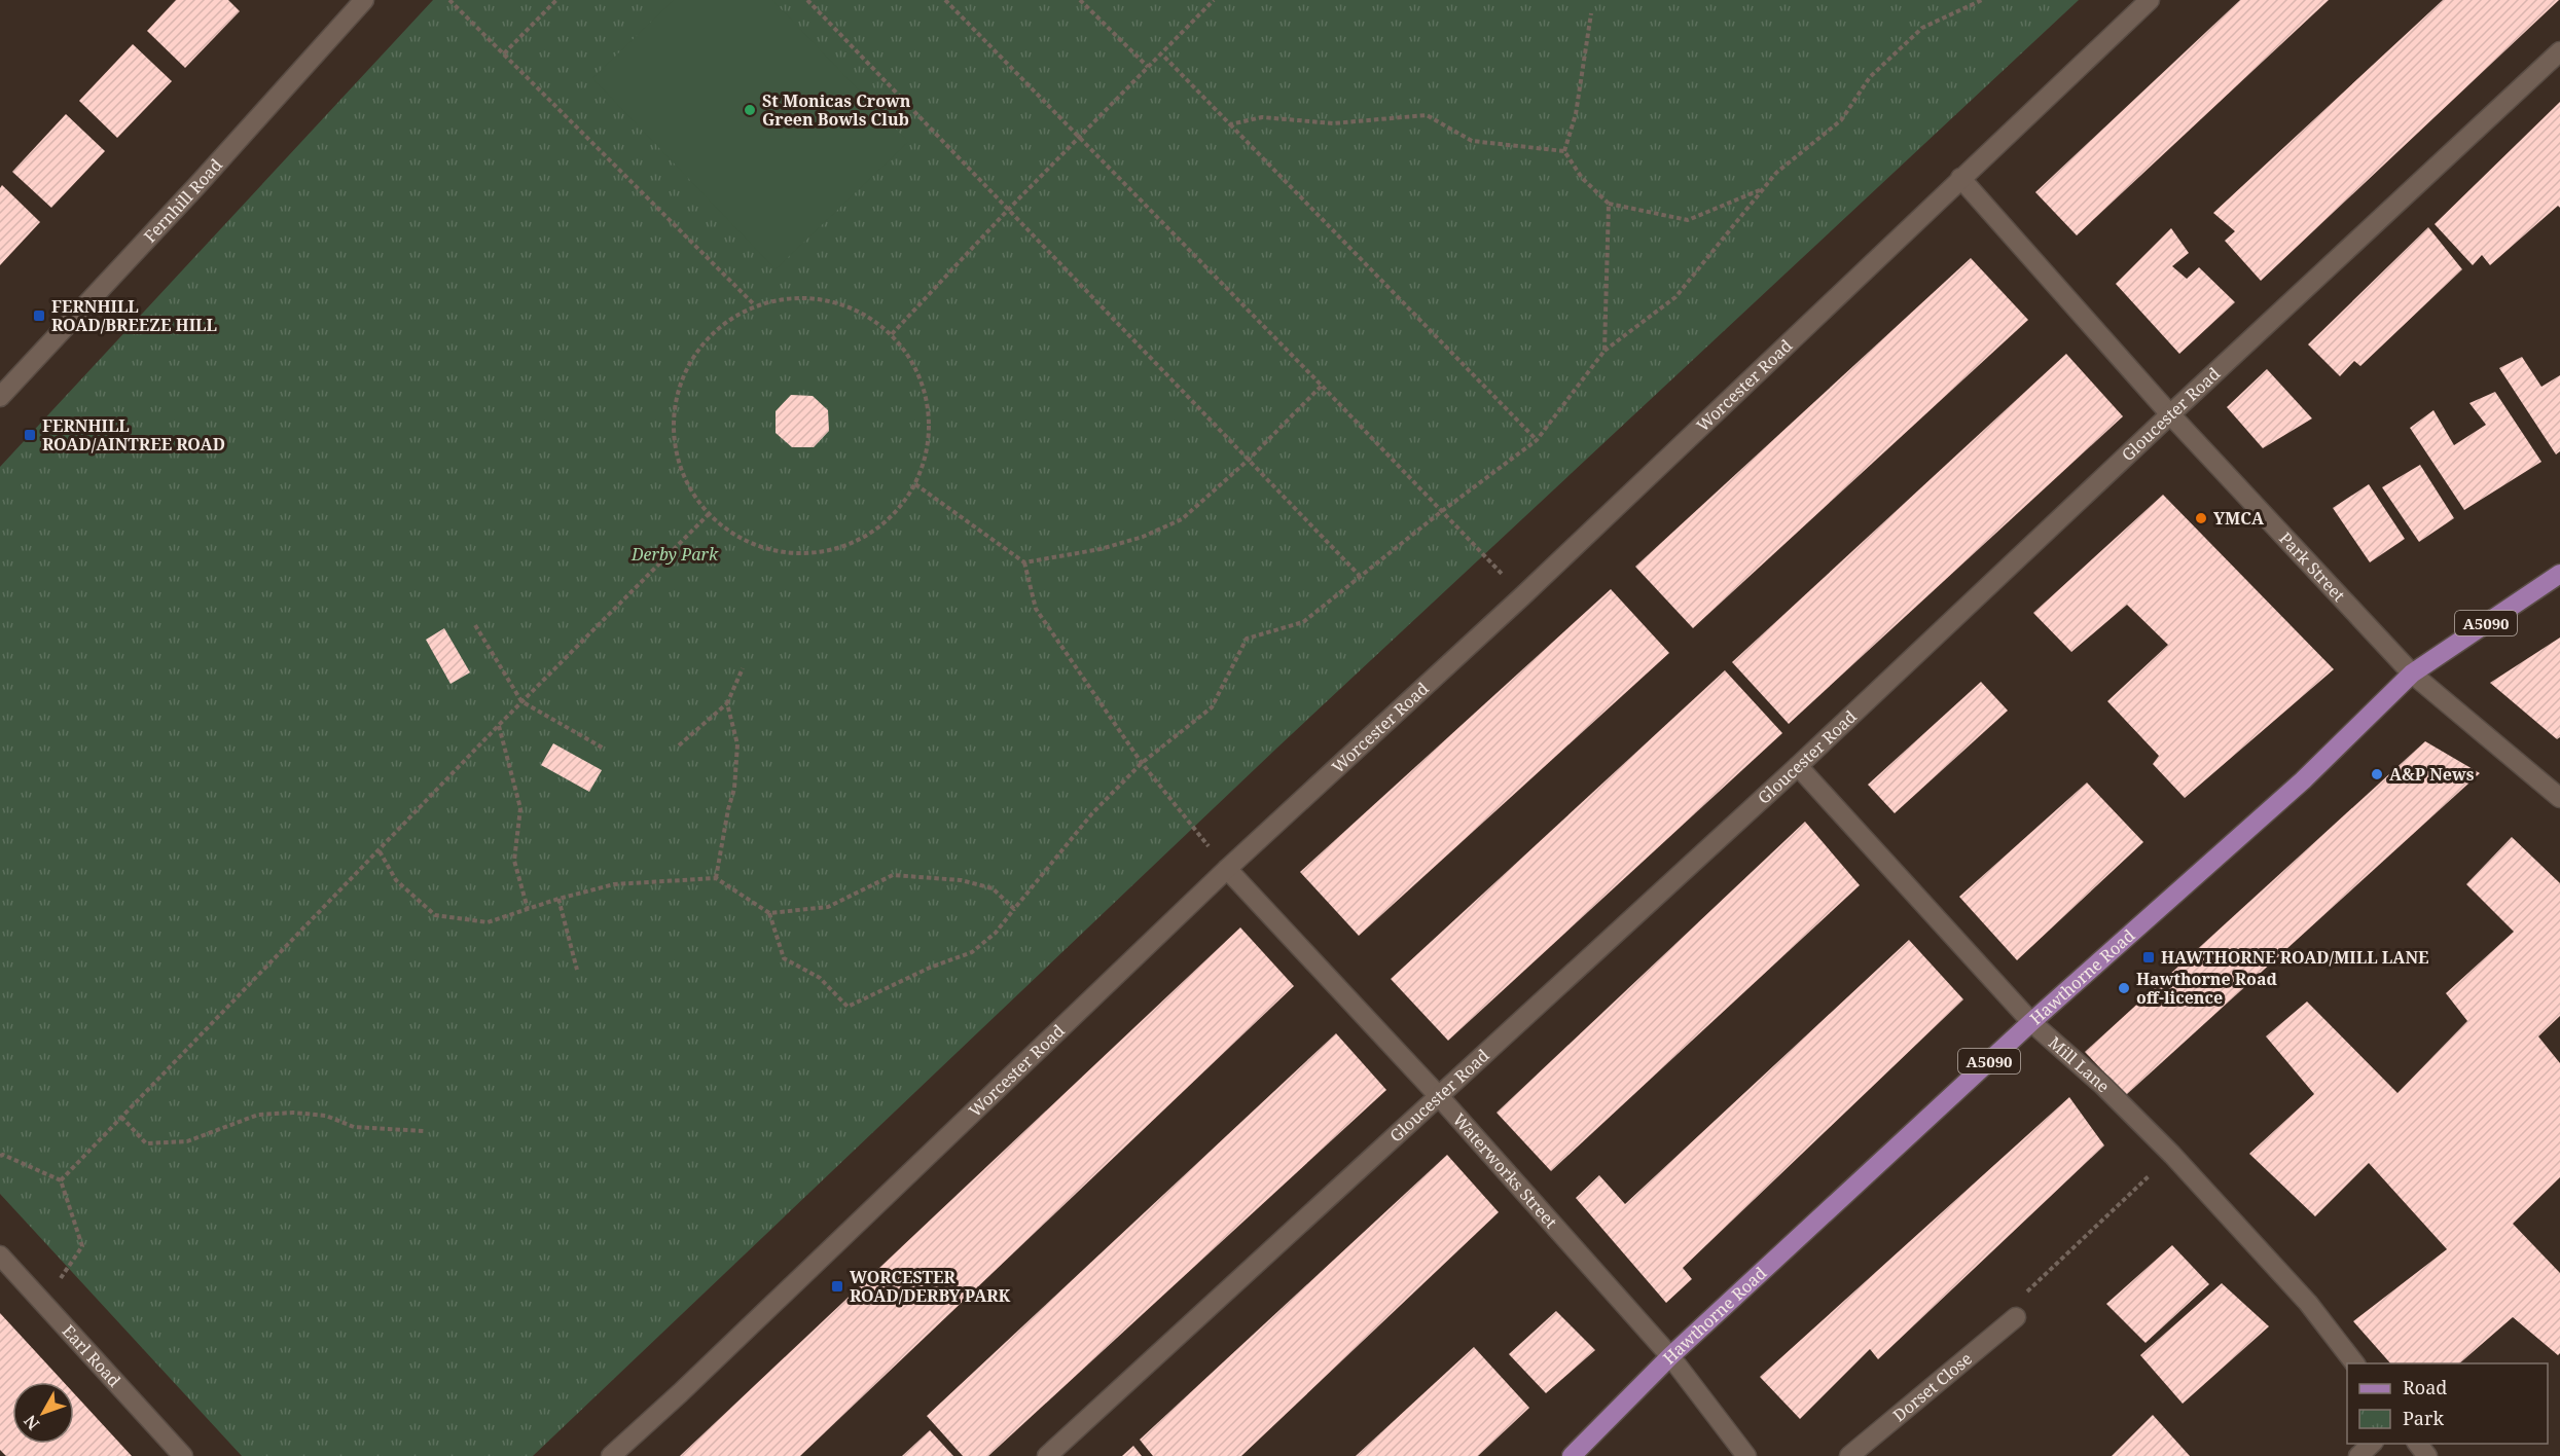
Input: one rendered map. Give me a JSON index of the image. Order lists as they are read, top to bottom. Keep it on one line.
{"streets":{"main road":["A5090","Hawthorne Road"],"street":["Fernhill Road","Worcester Road","Gloucester Road","Park Street","Mill Lane","Waterworks Street","Earl Road","Dorset Close"]},"crossings":[["Worcester Road","Park Street"],["Worcester Road","Waterworks Street"],["Gloucester Road","Park Street"],["Gloucester Road","Mill Lane"],["Gloucester Road","Waterworks Street"],["Park Street","Hawthorne Road"],["Hawthorne Road","Mill Lane"],["Hawthorne Road","Waterworks Street"]],"parks":["Derby Park"],"places":{"other":["St Monicas Crown Green Bowls Club","YMCA","A&P News","Hawthorne Road off-licence"],"transit":["FERNHILL ROAD/BREEZE HILL","FERNHILL ROAD/AINTREE ROAD","HAWTHORNE ROAD/MILL LANE","WORCESTER ROAD/DERBY PARK"]},"legend":["Road","Park"],"north":"bottom left"}
